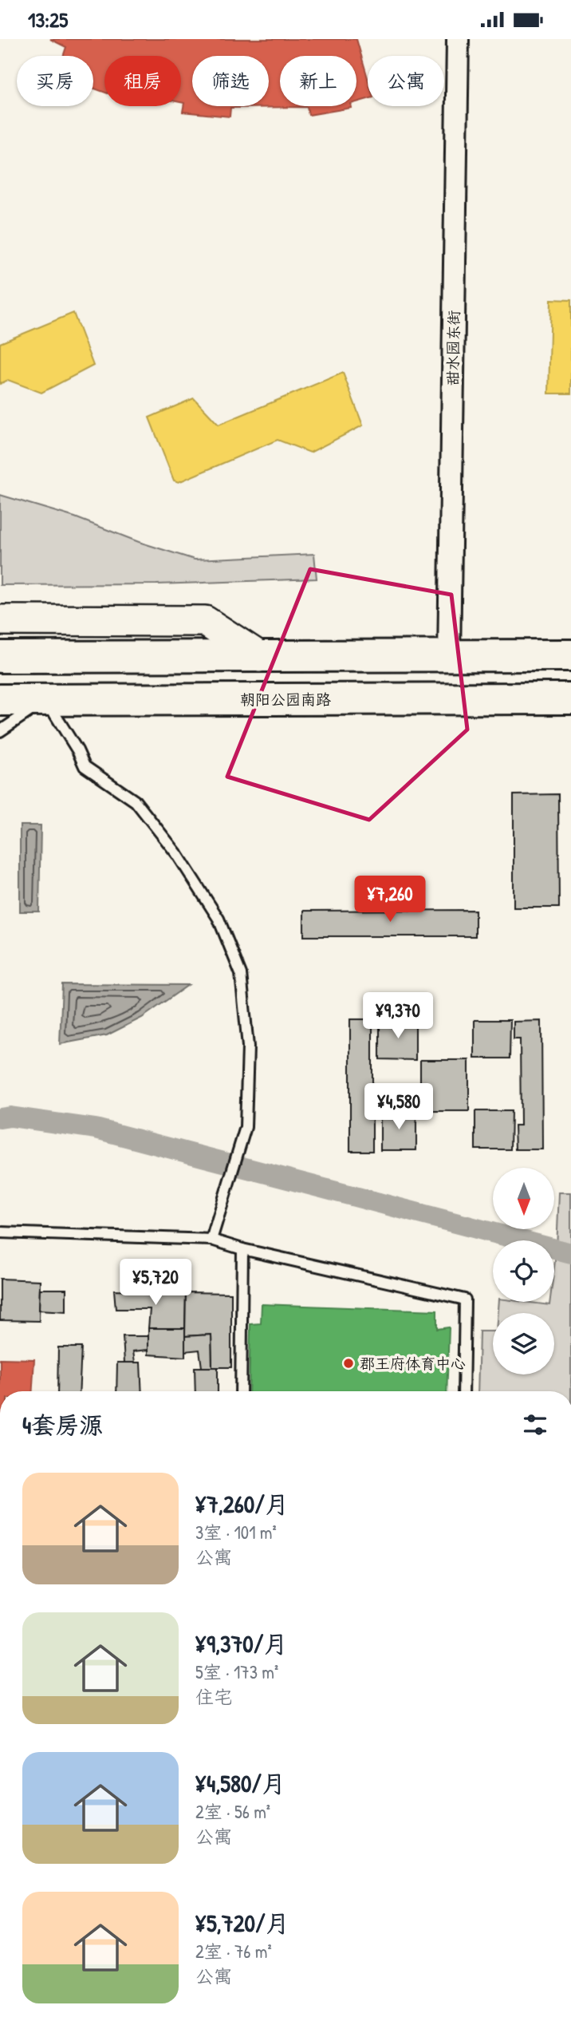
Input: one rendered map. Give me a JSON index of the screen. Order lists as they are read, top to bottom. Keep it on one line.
{"streets":{"main road":["朝阳公园南路"],"street":["甜水园东街"]},"places":["郡王府体育中心"],"north":"bottom","page":{"status":"13:25","chip":["买房","租房","筛选","新上","公寓"],"price":["¥7,260","¥9,370","¥4,580","¥5,720"],"heading":"4套房源","list":[{"name":"¥7,260/月","note":"3室 · 101 m² · 公寓"},{"name":"¥9,370/月","note":"5室 · 173 m² · 住宅"},{"name":"¥4,580/月","note":"2室 · 56 m² · 公寓"},{"name":"¥5,720/月","note":"2室 · 76 m² · 公寓"}]}}
